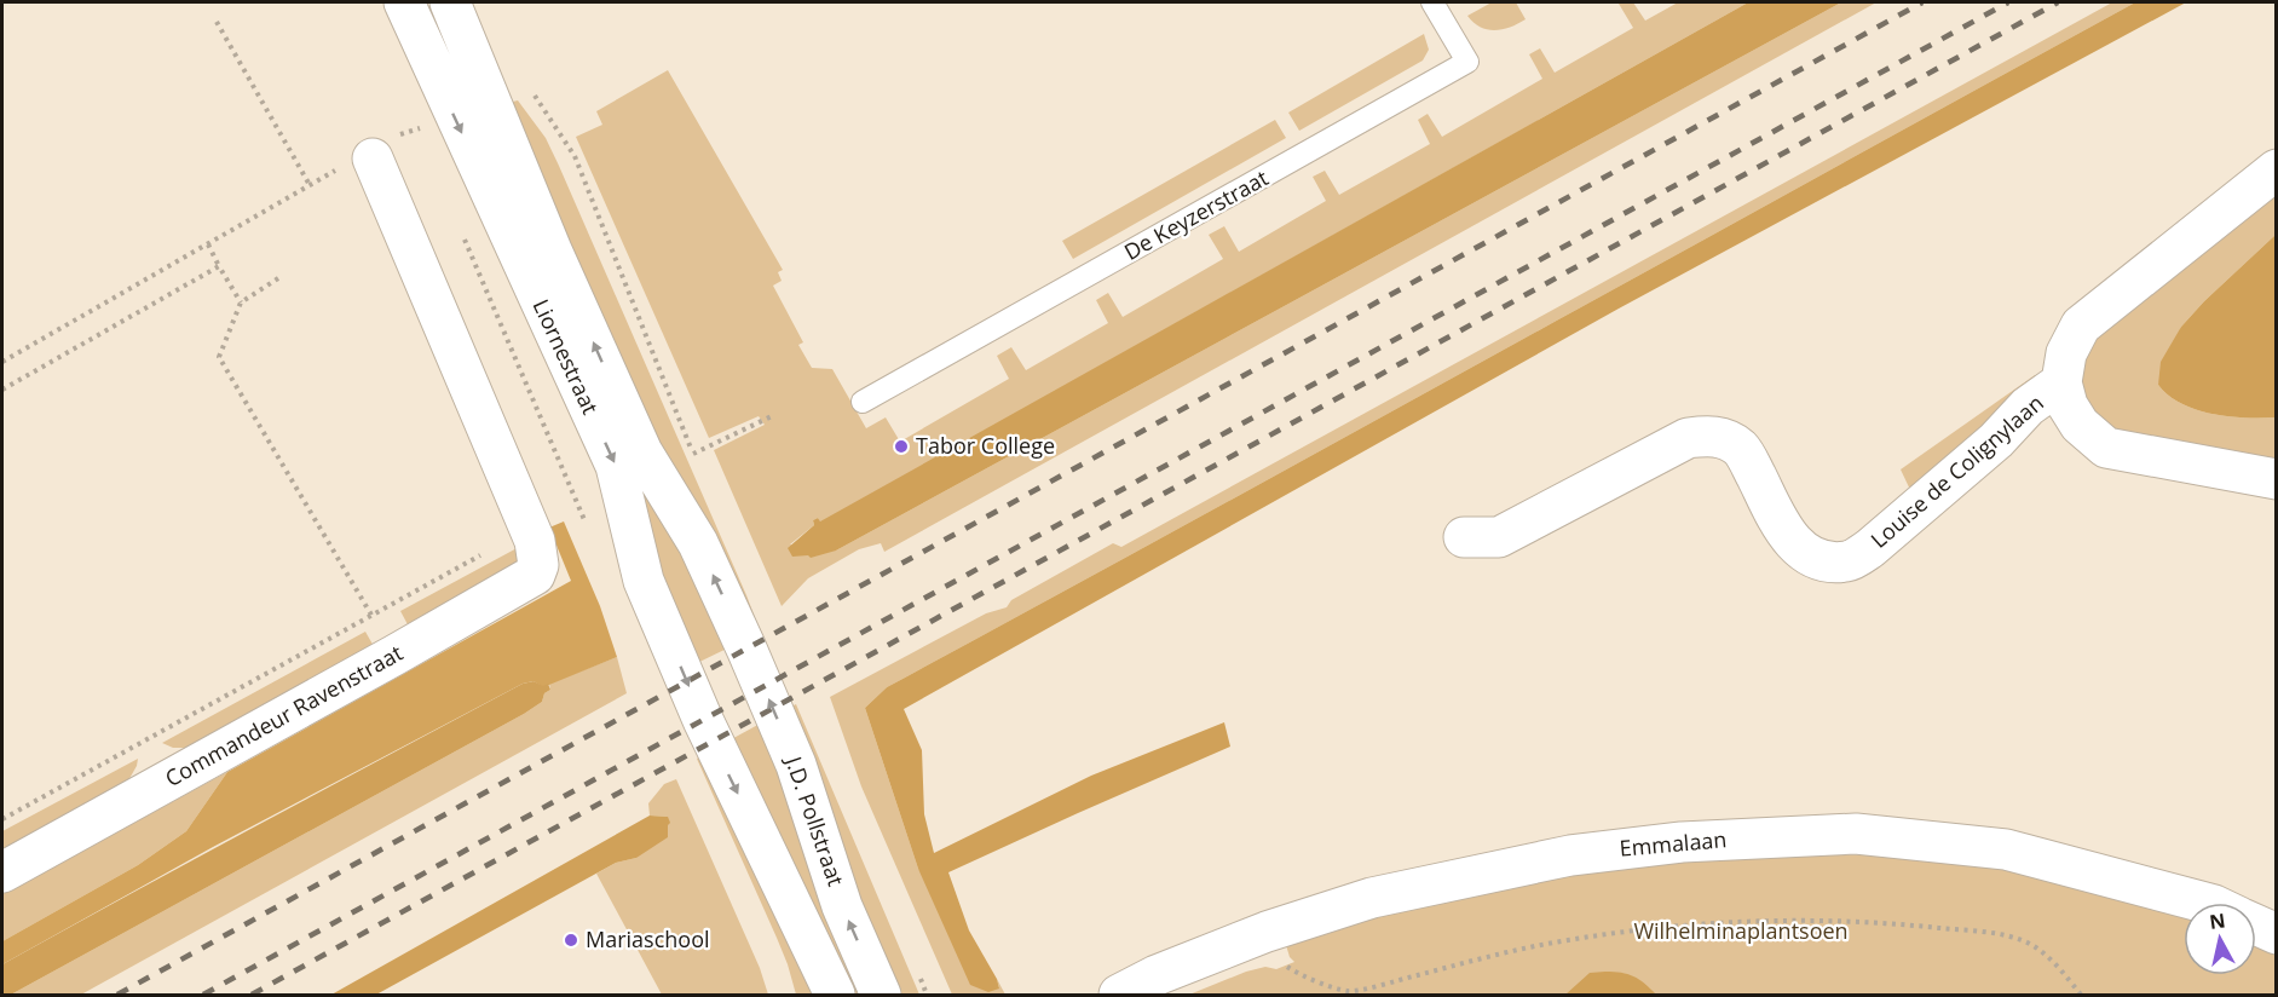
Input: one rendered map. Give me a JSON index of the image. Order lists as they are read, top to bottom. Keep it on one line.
{"streets":{"street":["Liornestraat","Louise de Colignylaan","Commandeur Ravenstraat","J.D. Pollstraat","Emmalaan"],"lane":["De Keyzerstraat"]},"crossings":[["Liornestraat","J.D. Pollstraat"]],"one_way":["J.D. Pollstraat"],"parks":["Wilhelminaplantsoen"],"places":["Tabor College","Mariaschool"],"north":"top"}
